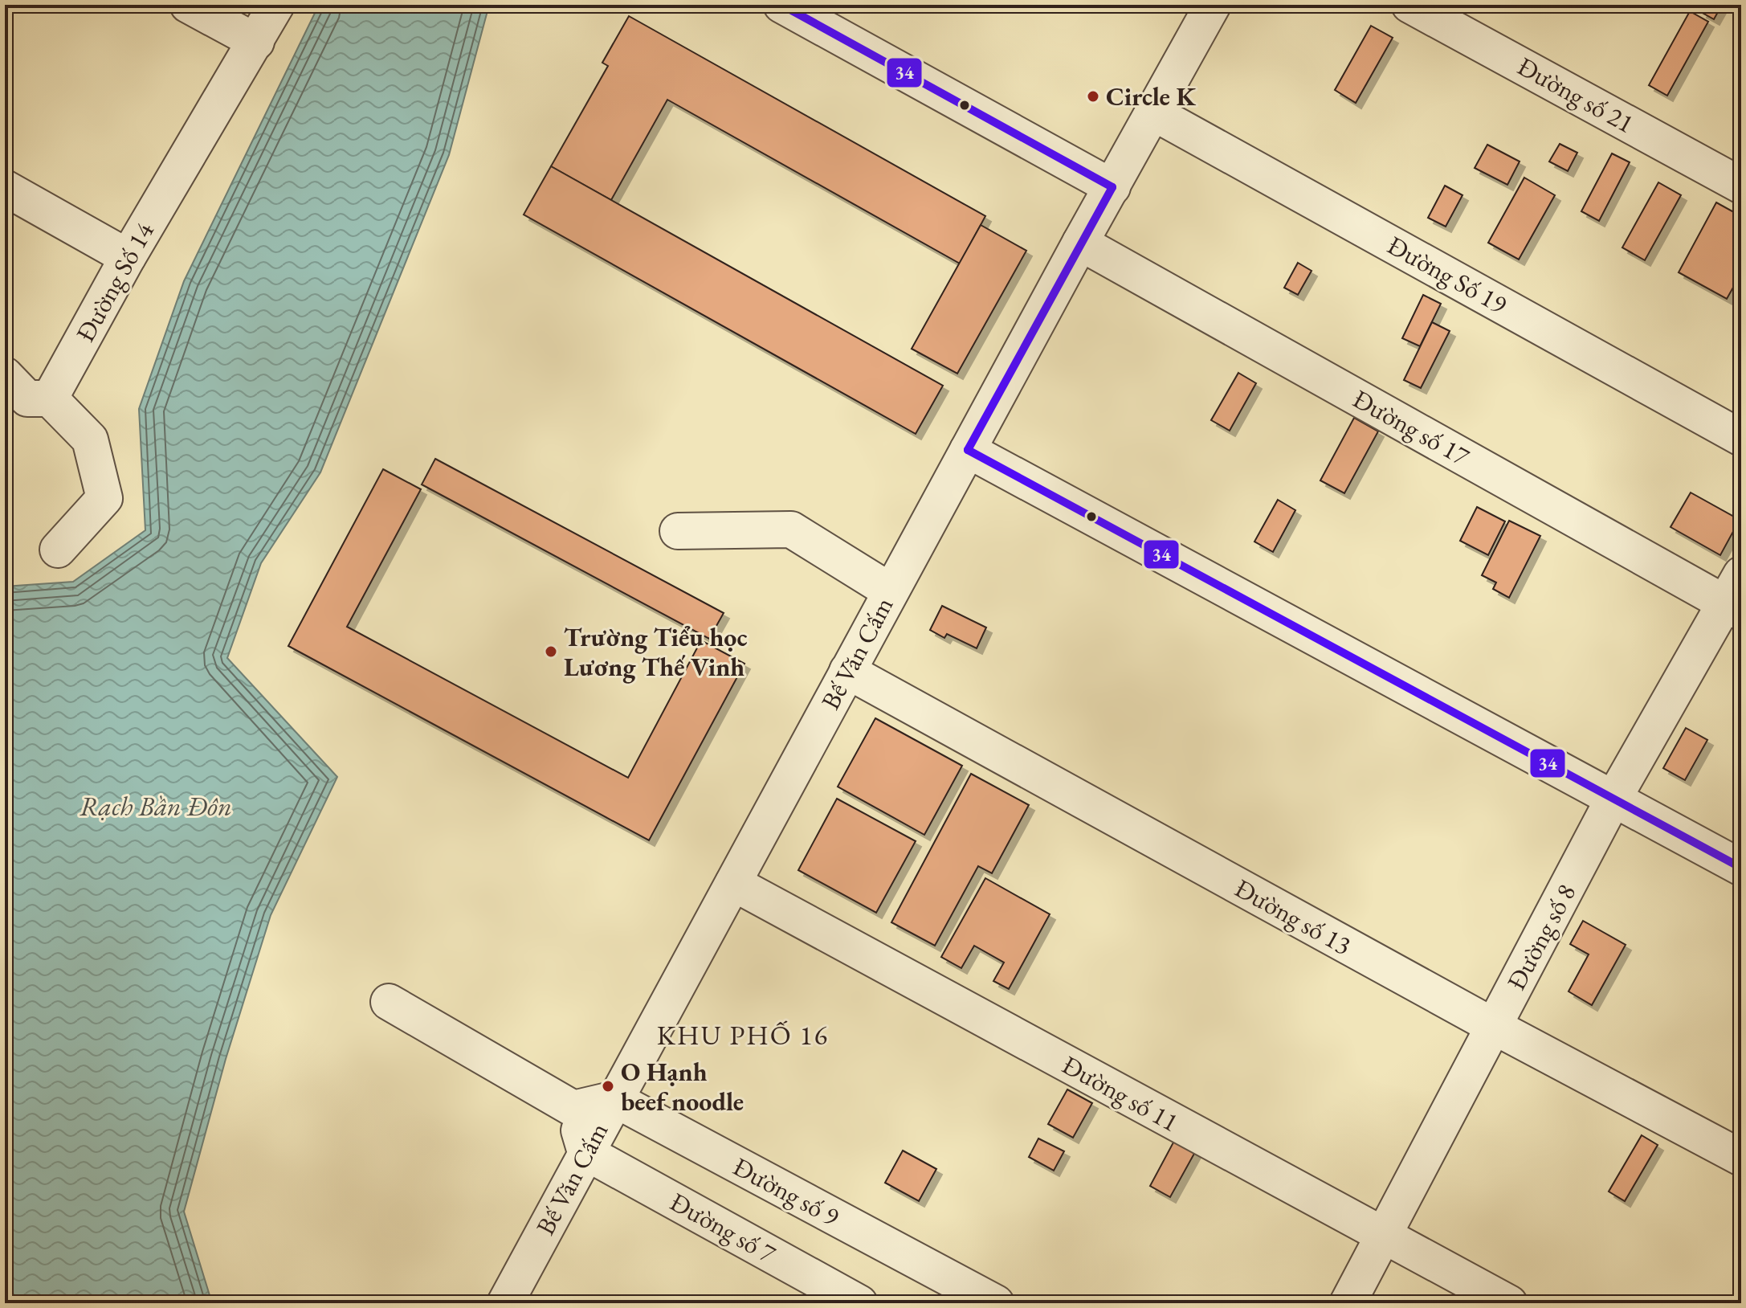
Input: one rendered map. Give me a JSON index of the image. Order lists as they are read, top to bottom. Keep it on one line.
{"streets":{"street":["Đường số 21","Đường Số 19","Đường Số 14","Đường số 17","Bế Văn Cấm","Đường số 13","Đường số 8","Đường số 11","Đường số 9","Đường số 7"]},"crossings":[["Đường Số 19","Bế Văn Cấm"],["Đường số 17","Bế Văn Cấm"],["Đường số 17","Đường số 8"],["Bế Văn Cấm","Đường số 13"],["Bế Văn Cấm","Đường số 11"],["Bế Văn Cấm","Đường số 9"],["Bế Văn Cấm","Đường số 7"],["Đường số 13","Đường số 8"],["Đường số 8","Đường số 11"]],"districts":["KHU PHỐ 16"],"water":["Rạch Bần Đôn"],"places":["Circle K","Trường Tiểu học Lương Thế Vinh","O Hạnh beef noodle"],"lines":["transit line 34"]}
